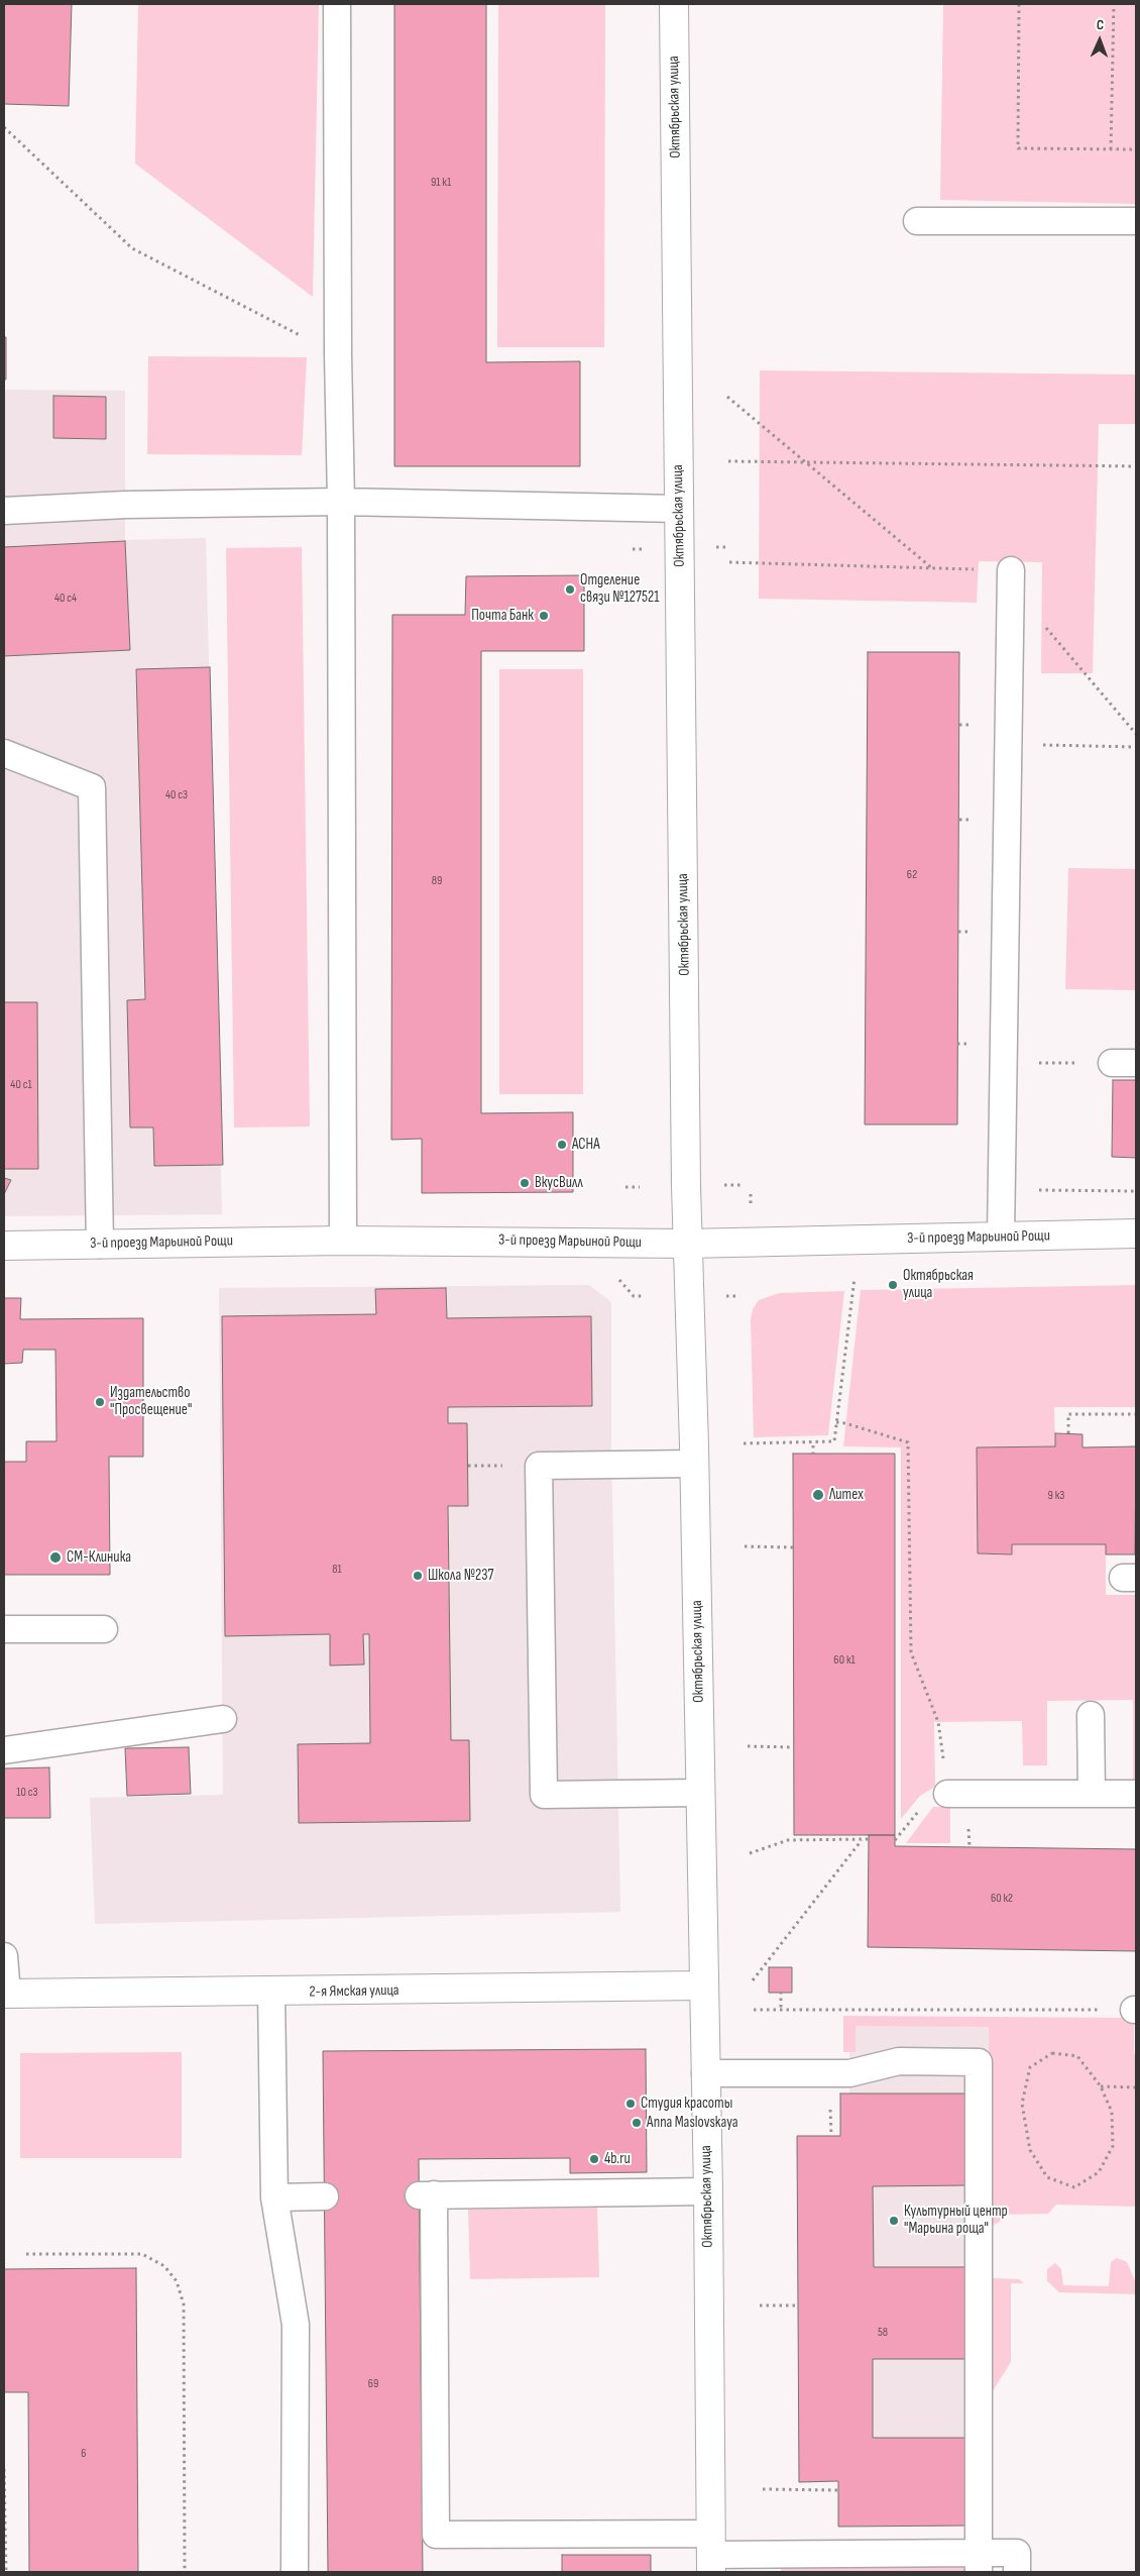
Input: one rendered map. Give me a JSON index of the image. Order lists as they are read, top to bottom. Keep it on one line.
{"streets":{"street":["Октябрьская улица","3-й проезд Марьиной Рощи","2-я Ямская улица"]},"crossings":[["Октябрьская улица","3-й проезд Марьиной Рощи"],["Октябрьская улица","2-я Ямская улица"]],"places":["Отделение связи №127521","Почта Банк","АСНА","ВкусВилл","Октябрьская улица","Издательство \"Просвещение\"","Литех","СМ-Клиника","Школа №237","Студия красоты","Anna Maslovskaya","4b.ru","Культурный центр \"Марьина роща\""],"house_numbers":["91 к1","40 с4","40 с3","62","89","40 с1","9 к3","81","60 к1","10 с3","60 к2","58","69","6"],"north":"top"}
